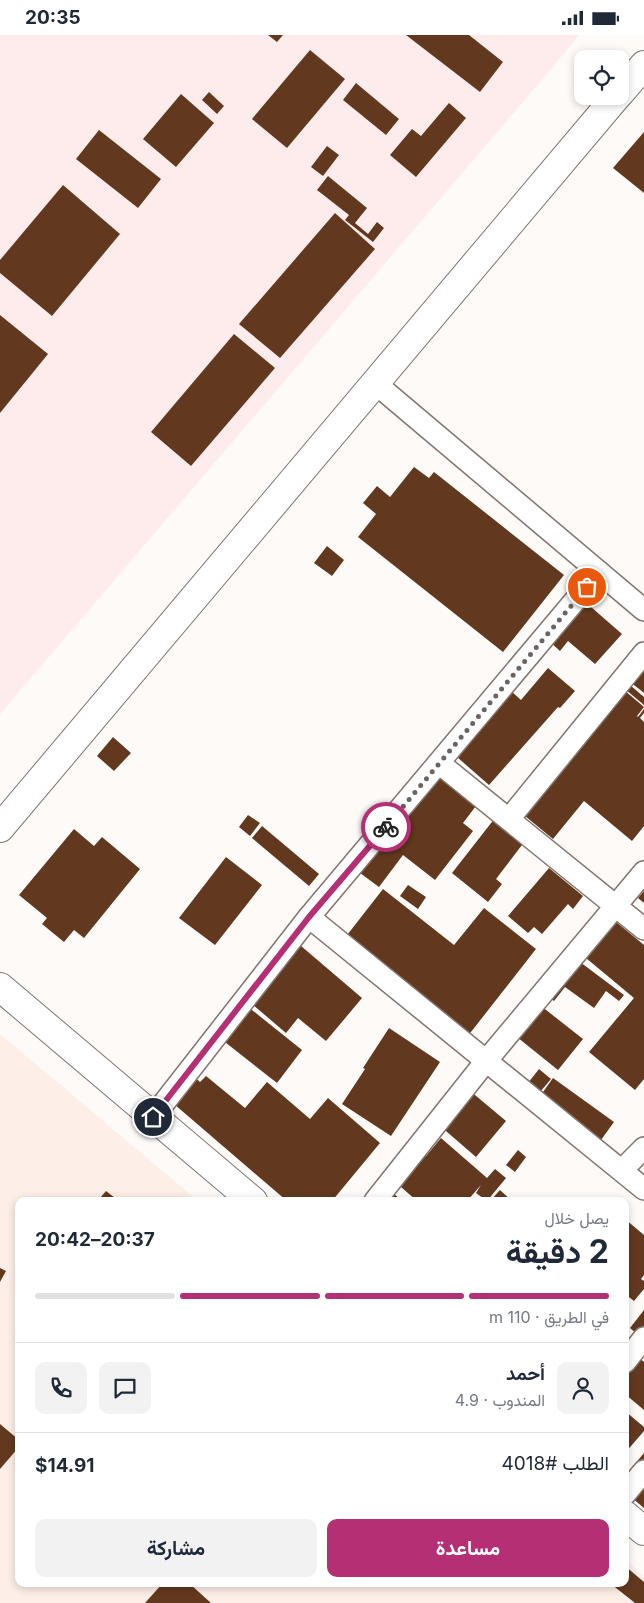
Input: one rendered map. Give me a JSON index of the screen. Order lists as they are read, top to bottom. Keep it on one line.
{"page":{"status":"20:35","heading":["2 دقيقة","يصل خلال","20:37–20:42"],"panel":["أحمد","المندوب · 4.9","الطلب #4018","$14.91"],"bar":"في الطريق · 110 m","buttons":["مساعدة","مشاركة"]}}
